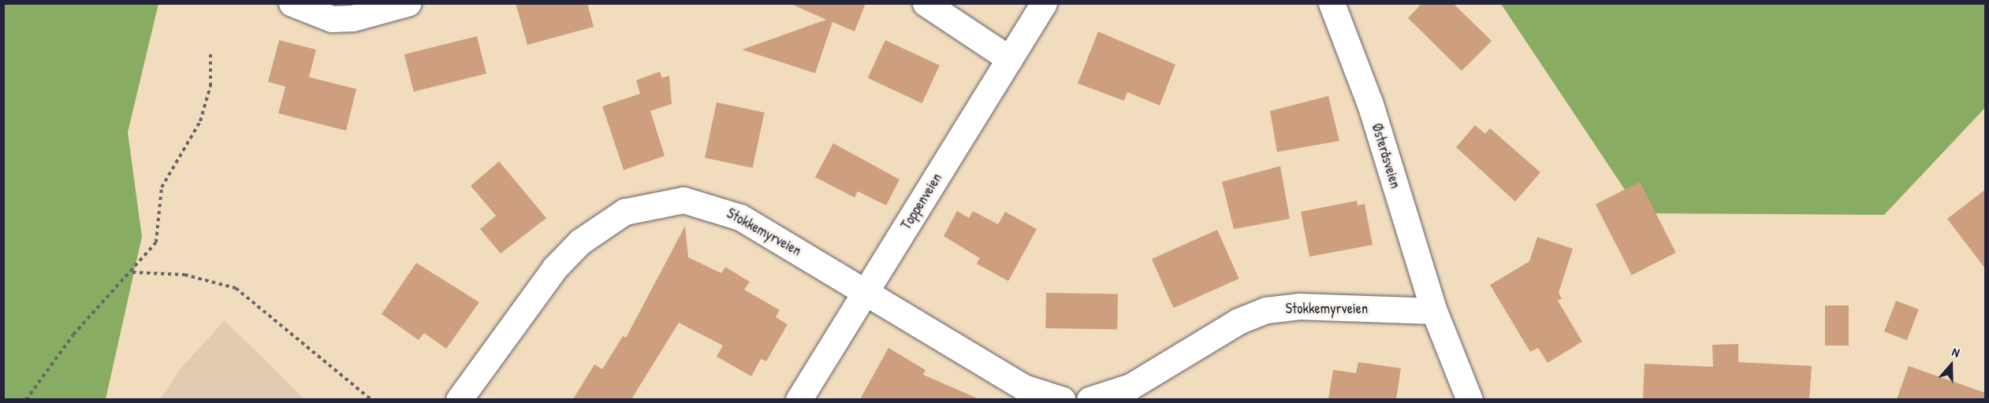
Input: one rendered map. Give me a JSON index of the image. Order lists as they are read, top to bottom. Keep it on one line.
{"streets":{"street":["Østeråsveien","Toppenveien","Stokkemyrveien"]},"crossings":[["Østeråsveien","Stokkemyrveien"],["Toppenveien","Stokkemyrveien"]],"north":"top"}
